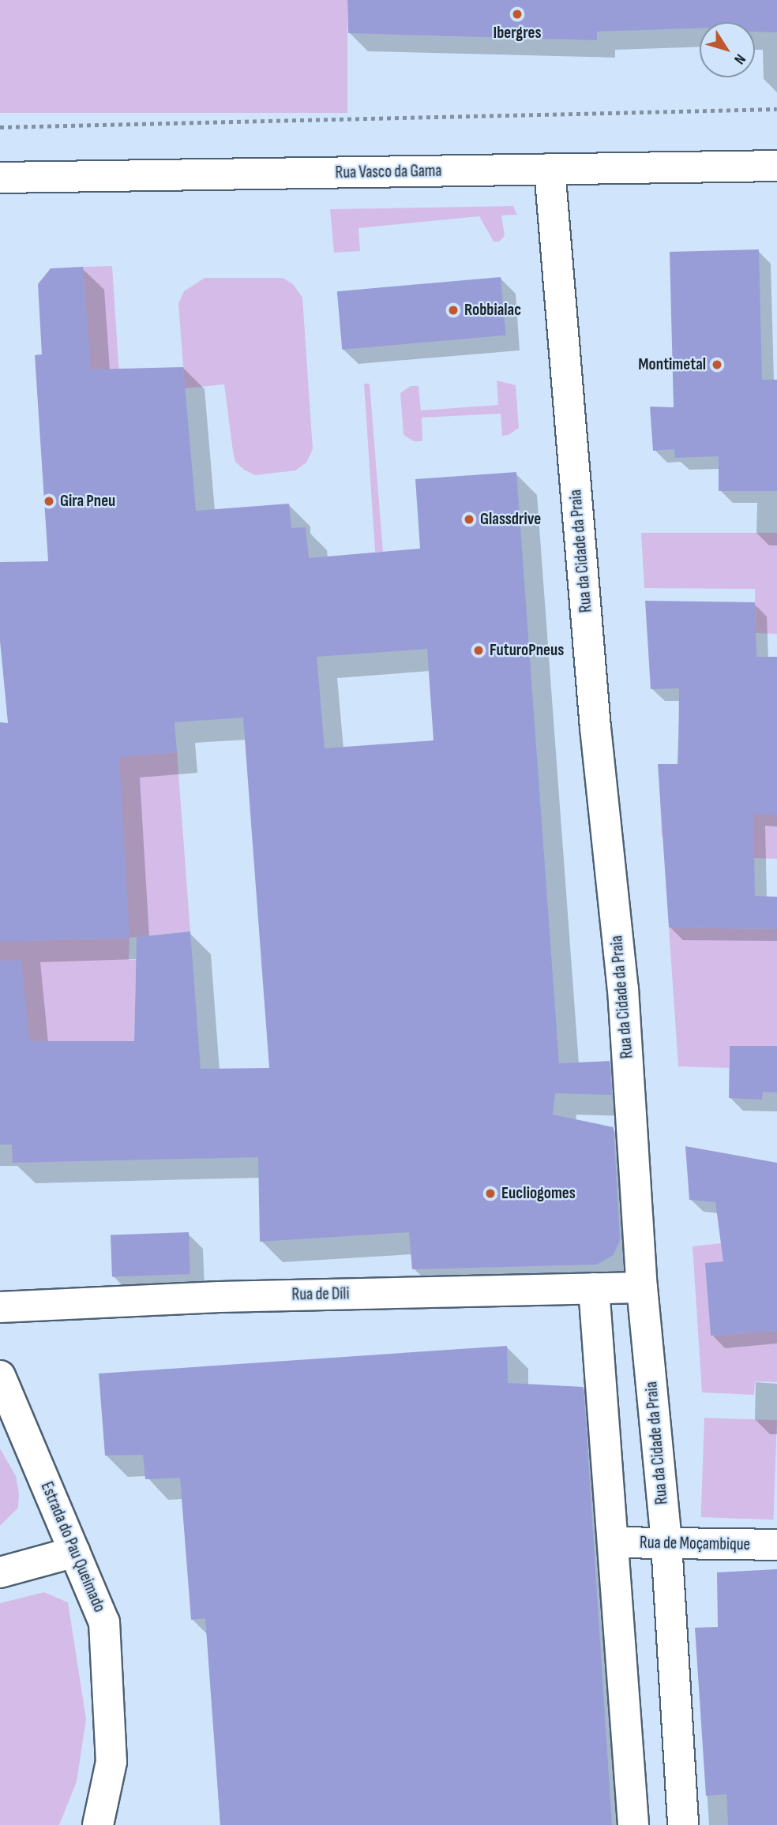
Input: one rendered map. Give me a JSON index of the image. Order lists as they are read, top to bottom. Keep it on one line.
{"streets":{"street":["Rua Vasco da Gama","Rua da Cidade da Praia","Rua de Díli","Rua de Moçambique","Estrada do Pau Queimado"]},"crossings":[["Rua Vasco da Gama","Rua da Cidade da Praia"],["Rua da Cidade da Praia","Rua de Díli"],["Rua da Cidade da Praia","Rua de Moçambique"]],"places":["Ibergres","Robbialac","Montimetal","Gira Pneu","Glassdrive","FuturoPneus","Eucliogomes"],"north":"bottom right"}
